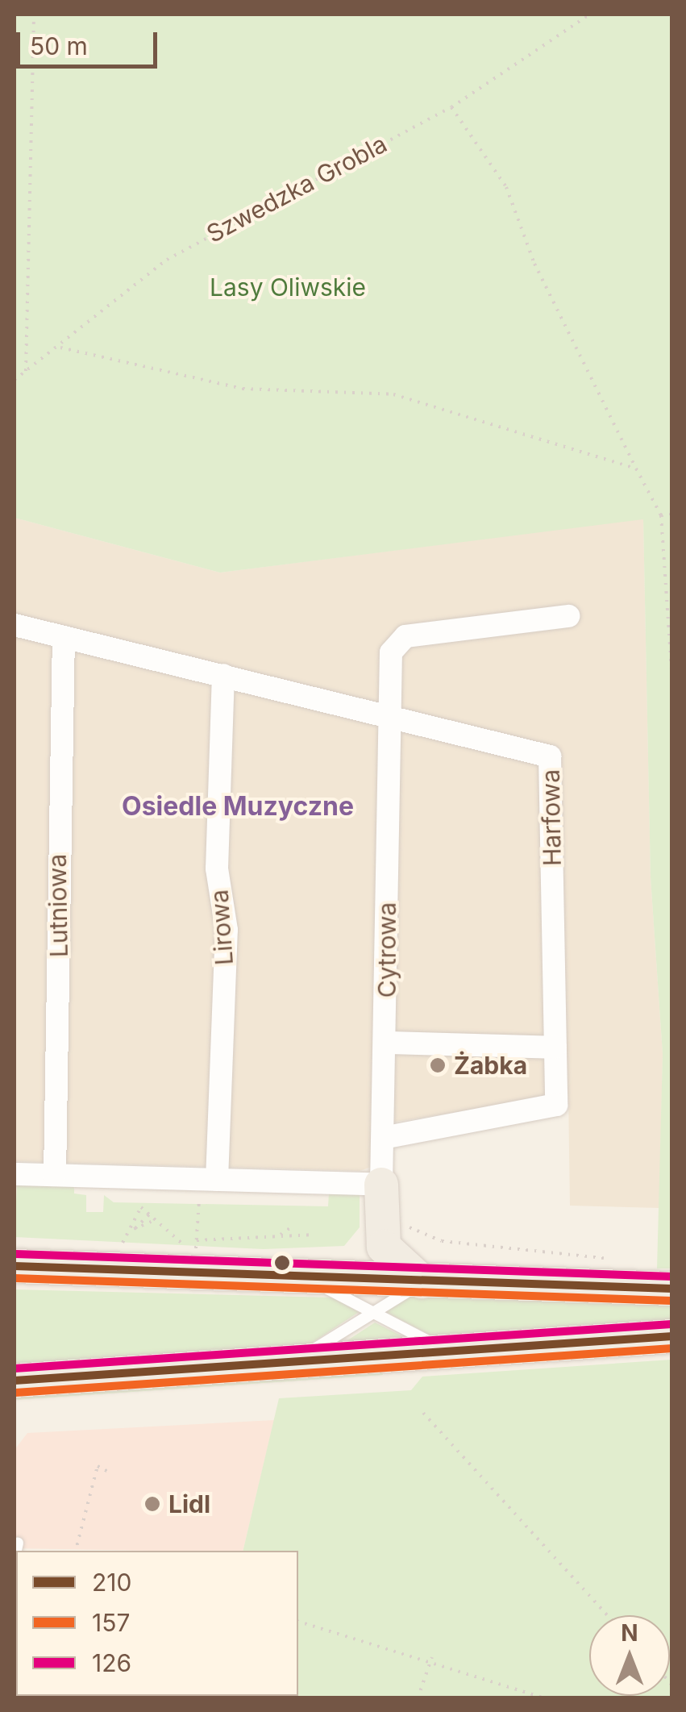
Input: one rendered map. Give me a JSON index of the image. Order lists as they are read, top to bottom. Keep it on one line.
{"streets":{"street":["Harfowa","Lutniowa","Lirowa","Cytrowa"],"path":["Szwedzka Grobla"]},"crossings":[["Harfowa","Lutniowa"],["Harfowa","Lirowa"],["Harfowa","Cytrowa"]],"districts":["Osiedle Muzyczne"],"parks":["Lasy Oliwskie"],"places":["Żabka","Lidl"],"lines":["transit line 126","transit line 210","transit line 157"],"legend":["210","157","126"],"scale_bar":"50 m","north":"top"}
